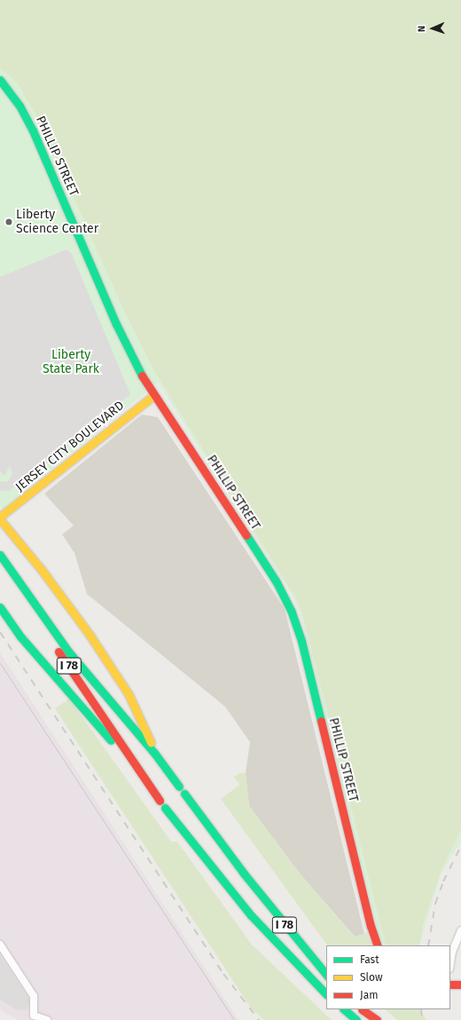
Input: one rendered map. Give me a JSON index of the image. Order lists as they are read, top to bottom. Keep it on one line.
{"streets":{"main road":["PHILLIP STREET","JERSEY CITY BOULEVARD","I 78"]},"crossings":[["PHILLIP STREET","JERSEY CITY BOULEVARD"]],"parks":["Liberty State Park"],"places":["Liberty Science Center"],"legend":["Fast","Slow","Jam"],"north":"left"}
